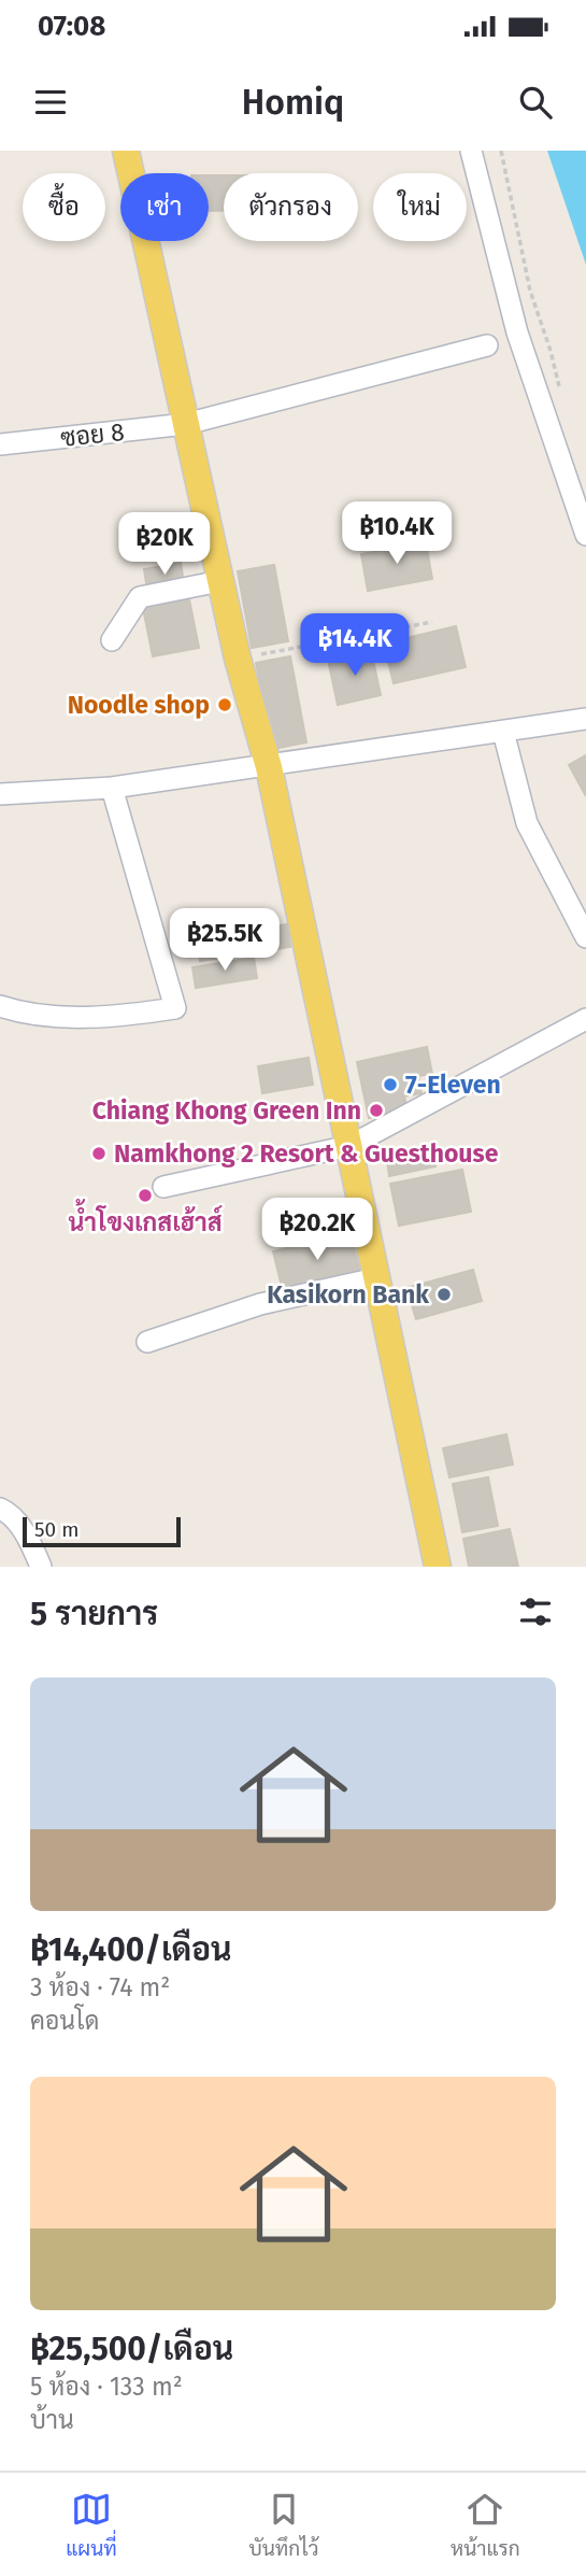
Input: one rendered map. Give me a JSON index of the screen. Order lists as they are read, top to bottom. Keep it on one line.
{"streets":{"street":["ซอย 8"]},"places":["Noodle shop","7-Eleven","Chiang Khong Green Inn","Namkhong 2 Resort & Guesthouse","น้ำโขงเกสเฮ้าส์","Kasikorn Bank"],"scale_bar":"50 m","page":{"status":"07:08","header":"Homiq","chip":["ซื้อ","เช่า","ตัวกรอง","ใหม่"],"price":["฿10.4K","฿20K","฿14.4K","฿25.5K","฿20.2K"],"scale":"50 m","heading":"5 รายการ","list":[{"name":"฿14,400/เดือน","note":"3 ห้อง · 74 m² · คอนโด"},{"name":"฿25,500/เดือน","note":"5 ห้อง · 133 m² · บ้าน"}],"tabs":["แผนที่","บันทึกไว้","หน้าแรก"]}}
